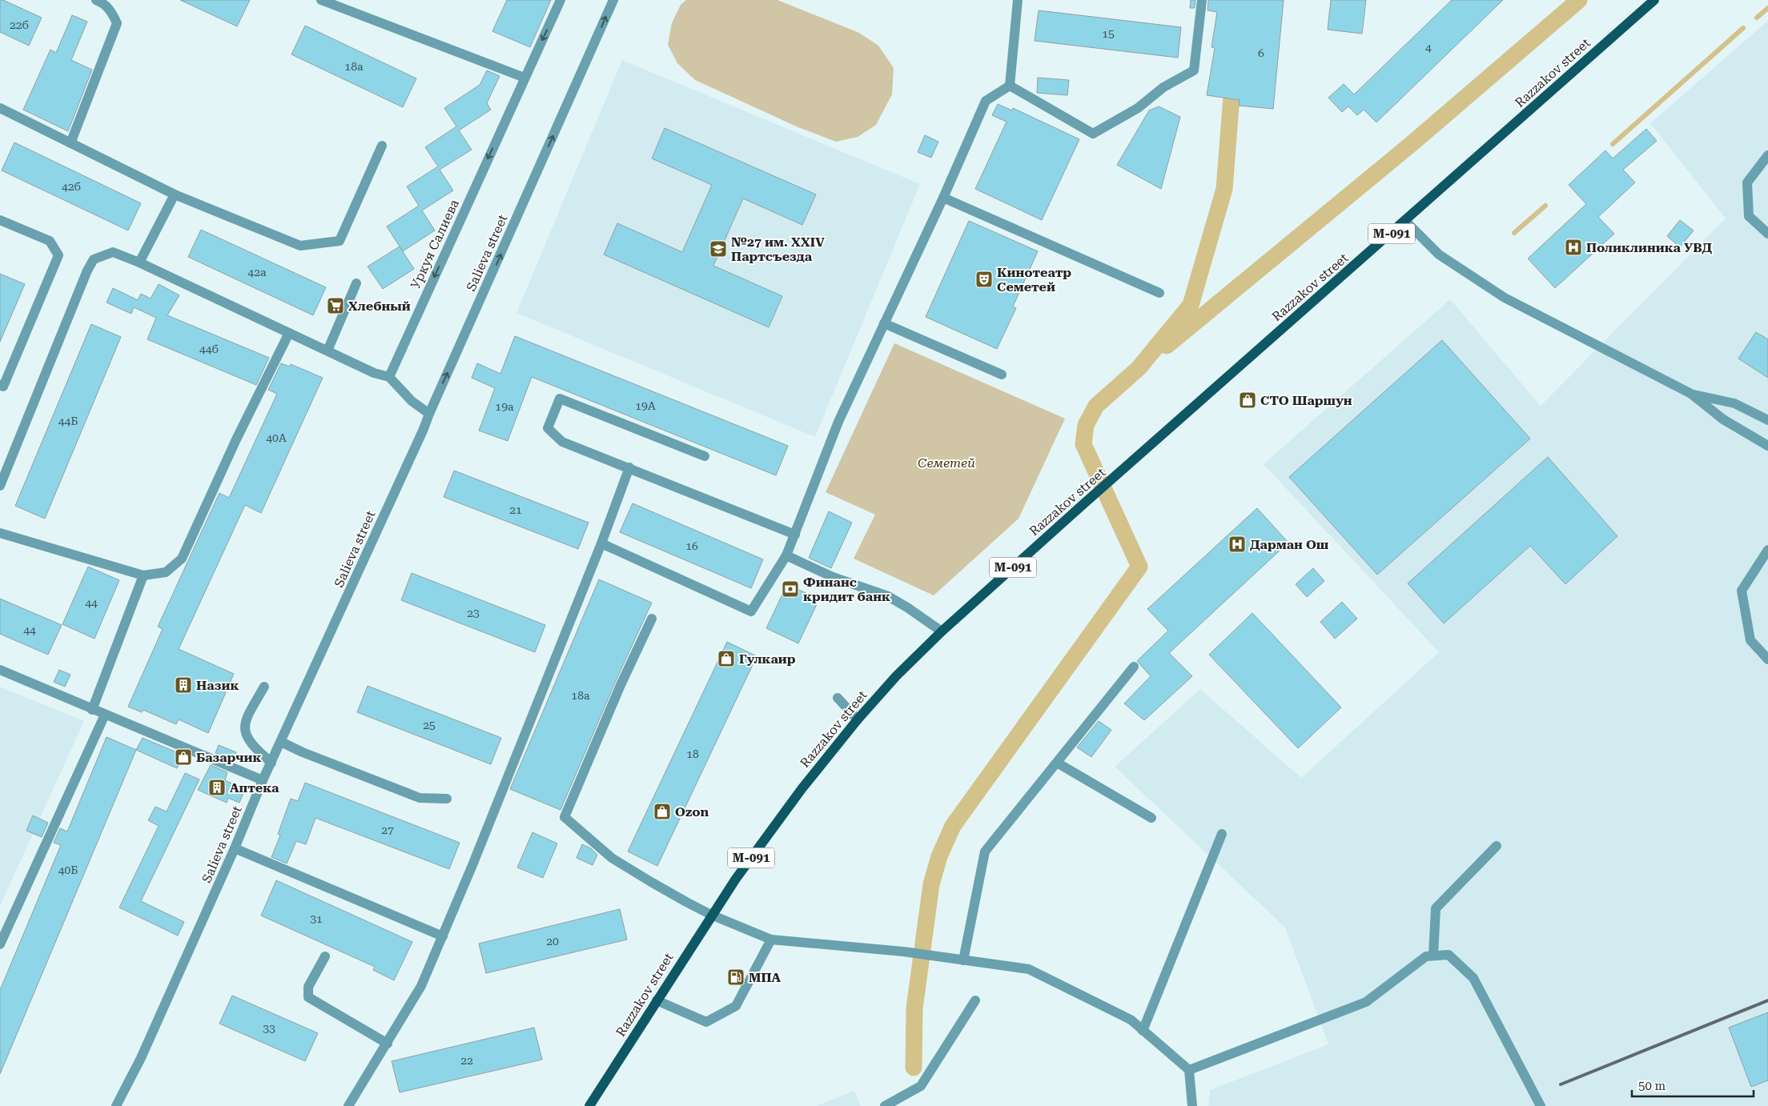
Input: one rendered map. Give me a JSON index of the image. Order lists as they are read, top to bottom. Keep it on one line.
{"streets":{"main road":["Razzakov street","М-091"],"street":["Уркуя Салиева","Salieva street"]},"one_way":["Уркуя Салиева","Salieva street"],"parks":["Семетей"],"places":{"hospital":["Поликлиника УВД","Дарман Ош"],"school or university":["№27 им. XXIV Партсъезда"],"theatre":["Кинотеатр Семетей"],"supermarket":["Хлебный"],"shop":["СТО Шаршун","Гулкаир","Базарчик","Ozon"],"bank":["Финанс кридит банк"],"building":["Назик","Аптека"],"fuel station":["МПА"]},"house_numbers":["22б","15","4","6","18а","42б","42а","44б","19А","19а","44Б","40А","21","16","44","23","44","18а","25","18","27","40Б","31","20","33","22"],"scale_bar":"50 m"}
